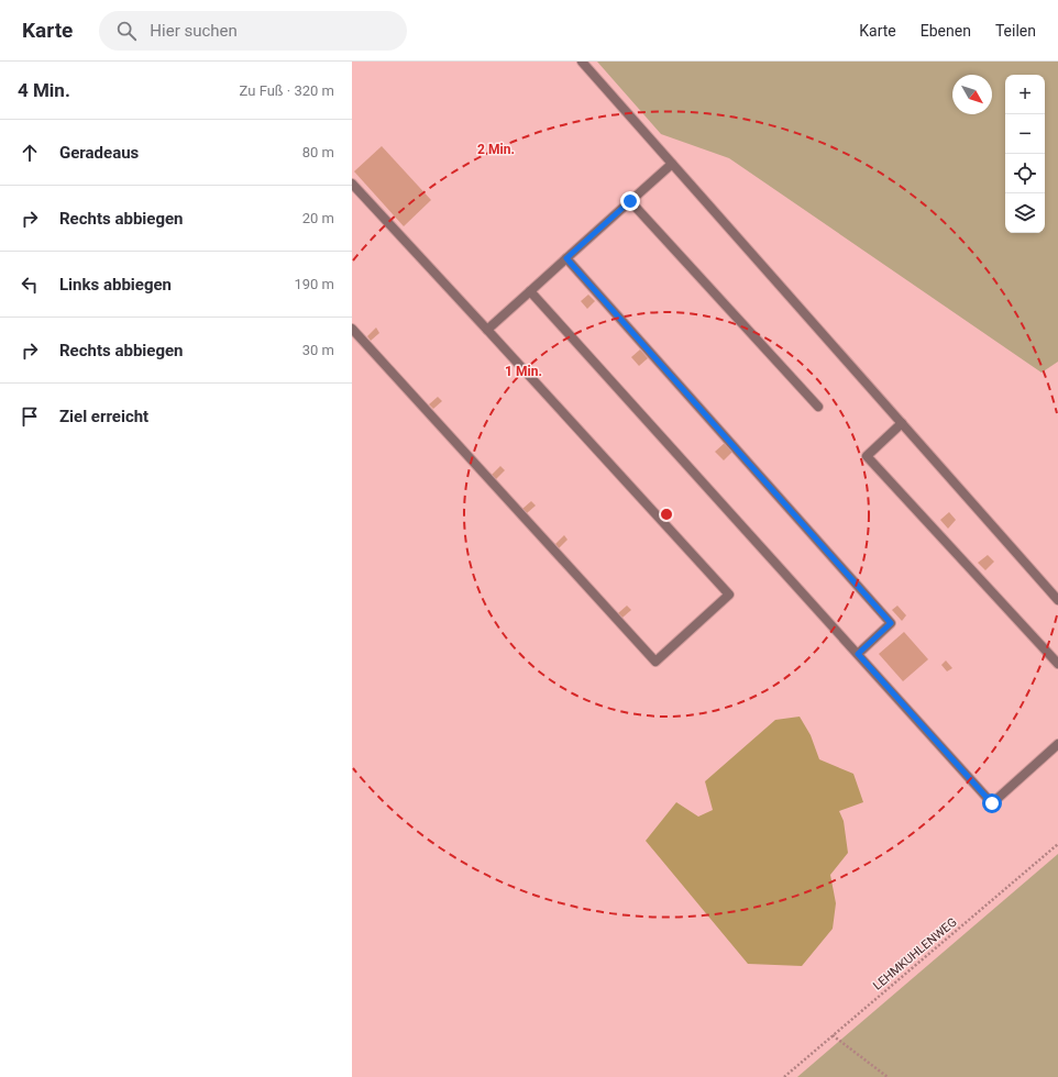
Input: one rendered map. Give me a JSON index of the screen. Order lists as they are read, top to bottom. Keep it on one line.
{"streets":{"path":["LEHMKUHLENWEG"]},"north":"bottom right","page":{"header":"Karte","search":"Hier suchen","nav":["Karte","Ebenen","Teilen"],"heading":["4 Min.","Zu Fuß · 320 m"],"map_buttons":["+","−"],"list":[["Geradeaus","80 m"],["Rechts abbiegen","20 m"],["Links abbiegen","190 m"],["Rechts abbiegen","30 m"],"Ziel erreicht"]},"rings":["2 Min.","1 Min."]}
